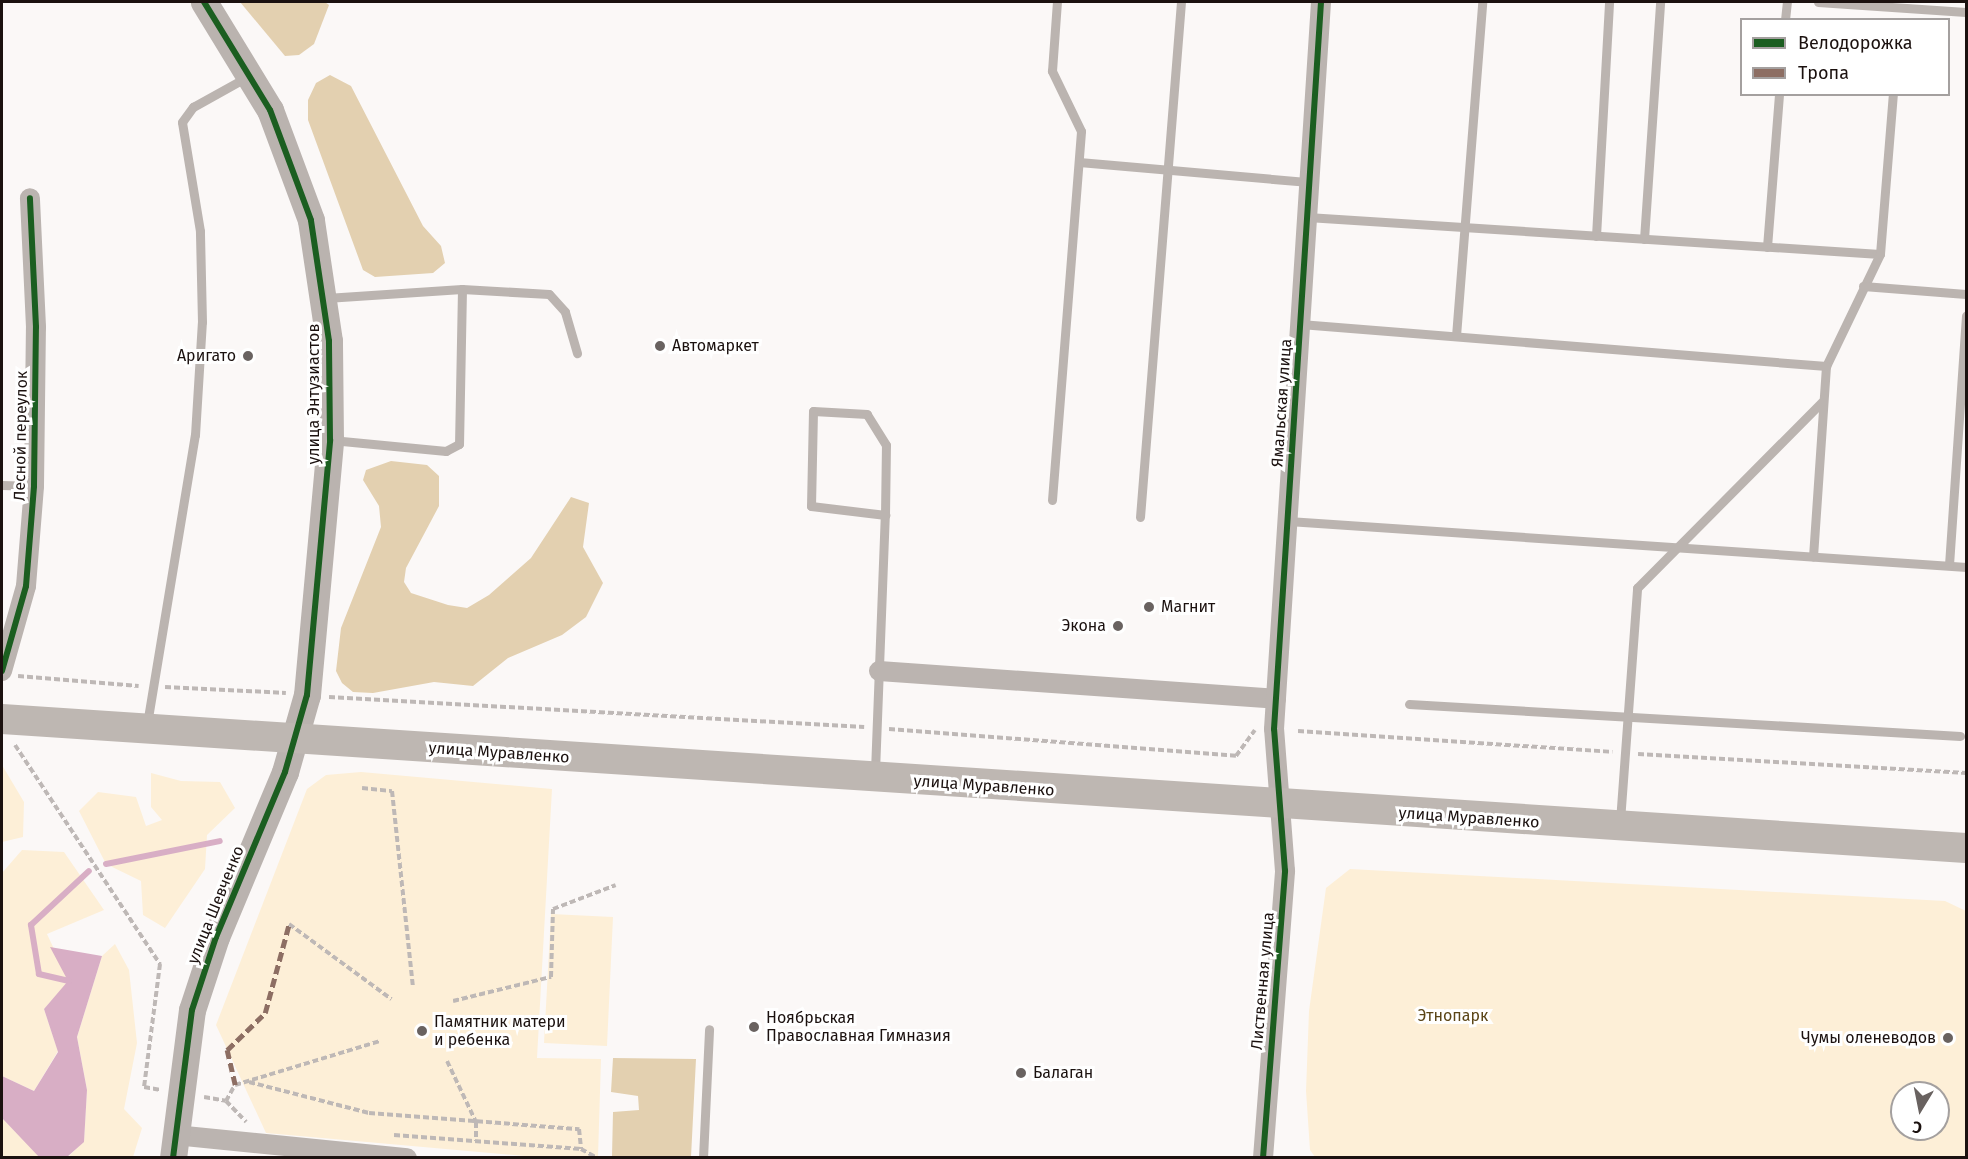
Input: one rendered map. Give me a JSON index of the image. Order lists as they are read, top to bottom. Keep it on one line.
{"streets":{"main road":["улица Муравленко"],"street":["улица Энтузиастов","Ямальская улица","Лесной переулок","улица Шевченко","Лиственная улица"]},"crossings":[["улица Энтузиастов","улица Муравленко"],["улица Энтузиастов","улица Шевченко"],["Ямальская улица","улица Муравленко"],["Ямальская улица","Лиственная улица"],["улица Муравленко","улица Шевченко"],["улица Муравленко","Лиственная улица"]],"parks":["Этнопарк"],"places":["Автомаркет","Аригато","Магнит","Экона","Ноябрьская Православная Гимназия","Памятник матери и ребенка","Чумы оленеводов","Балаган"],"legend":["Велодорожка","Тропа"],"north":"bottom"}
